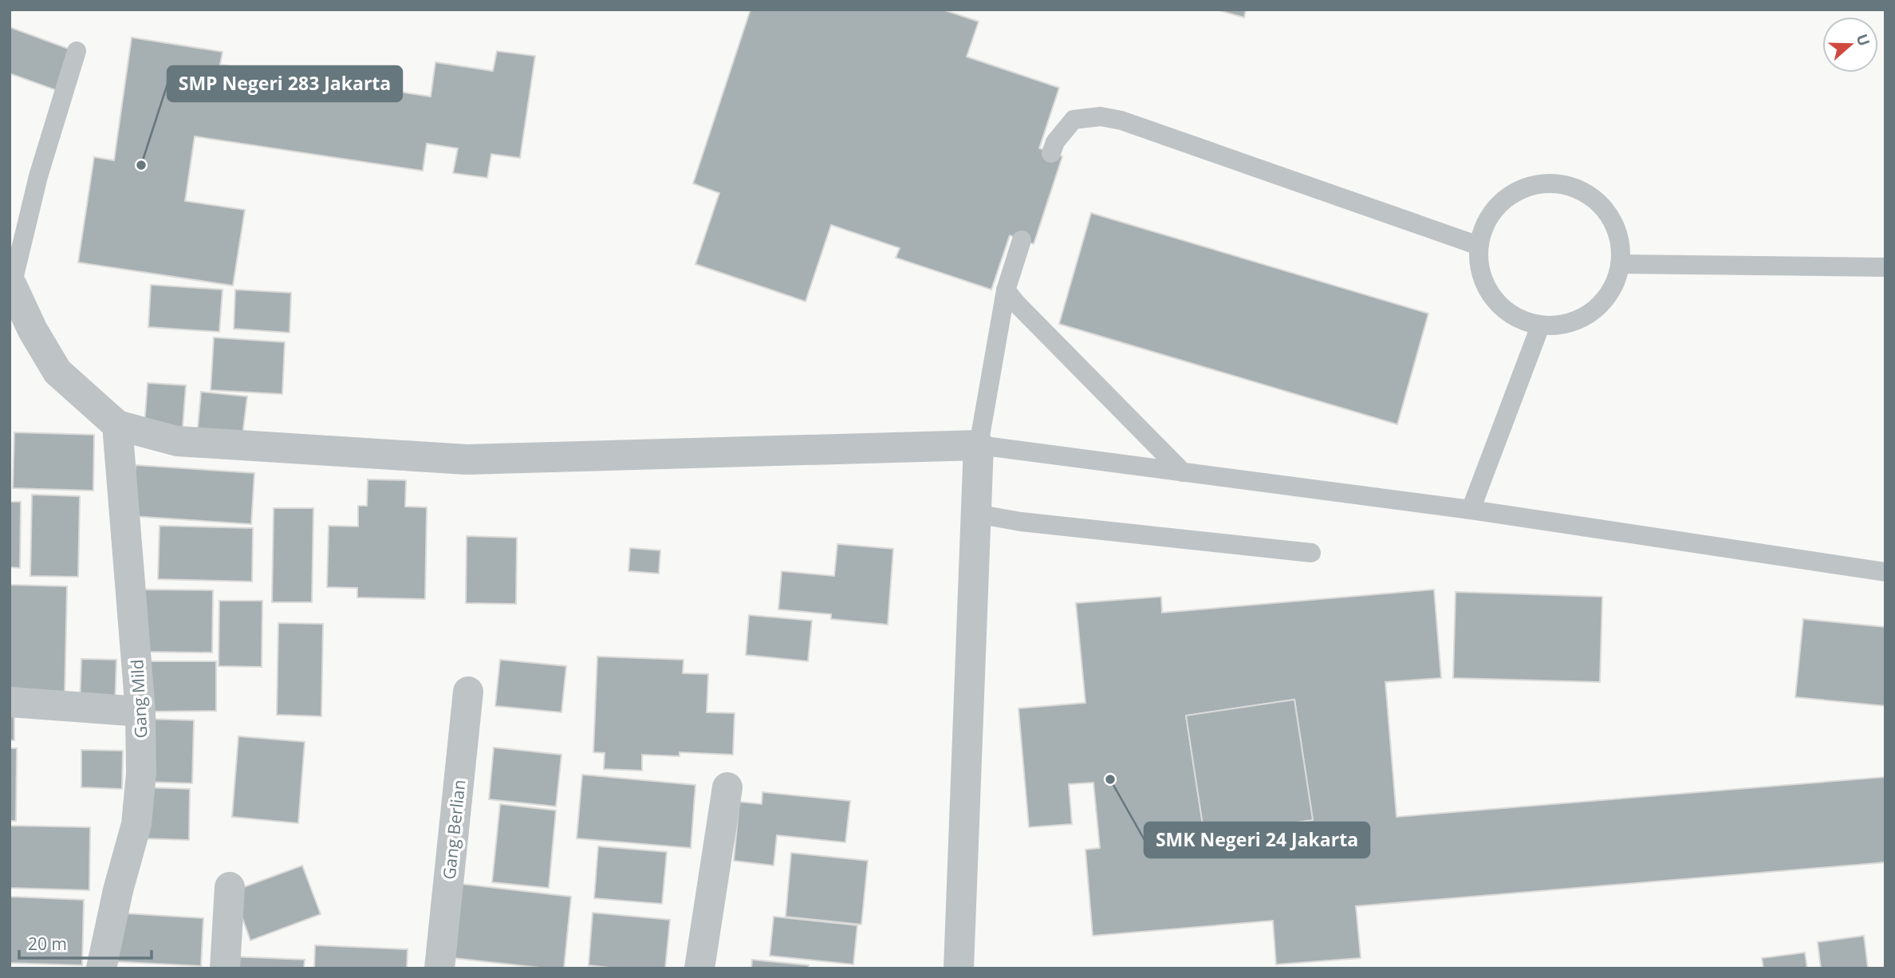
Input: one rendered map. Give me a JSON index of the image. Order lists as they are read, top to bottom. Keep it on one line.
{"streets":{"street":["Gang Mild","Gang Berlian"]},"places":["SMP Negeri 283 Jakarta","SMK Negeri 24 Jakarta"],"scale_bar":"20 m","north":"right"}
